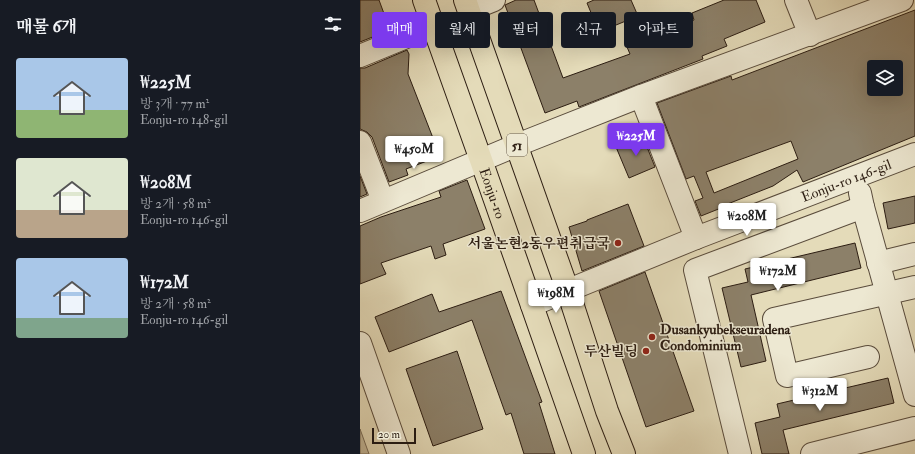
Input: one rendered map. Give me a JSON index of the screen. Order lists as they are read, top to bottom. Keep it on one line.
{"streets":{"main road":["51","Eonju-ro"],"street":["Eonju-ro 146-gil"]},"crossings":[["51","Eonju-ro 146-gil"],["Eonju-ro 146-gil","Eonju-ro"]],"places":["서울논현2동우편취급국","Dusankyubekseuradena Condominium","두산빌딩"],"scale_bar":"20 m","page":{"heading":"매물 6개","chip":["매매","월세","필터","신규","아파트"],"list":[{"name":"₩225M","note":"방 3개 · 77 m² · Eonju-ro 148-gil"},{"name":"₩208M","note":"방 2개 · 58 m² · Eonju-ro 146-gil"},{"name":"₩172M","note":"방 2개 · 58 m² · Eonju-ro 146-gil"}],"price":["₩225M","₩450M","₩208M","₩172M","₩198M","₩312M"],"scale":"20 m"}}
